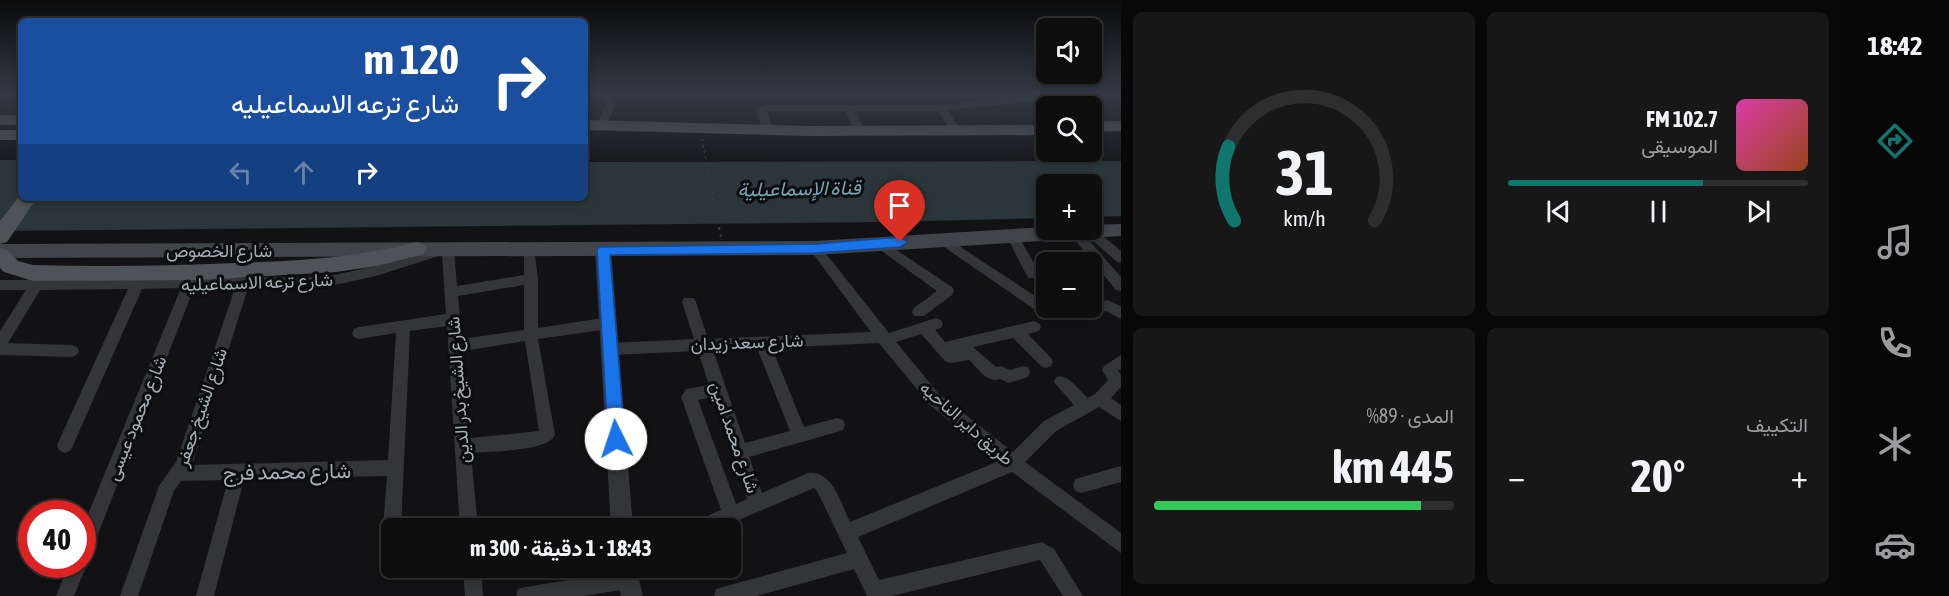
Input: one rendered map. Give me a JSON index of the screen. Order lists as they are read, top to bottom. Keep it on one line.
{"streets":{"main road":["شارع الخصوص","شارع ترعه الاسماعيليه"],"street":["شارع سعد زيدان","شارع الشيخ بدر الدين","شارع الشيخ جعفر","شارع محمود عيسى","طريق داير الناحيه","شارع محمد امين","شارع محمد فرج"]},"crossings":[["شارع الخصوص","شارع ترعه الاسماعيليه"],["شارع الخصوص","شارع الشيخ بدر الدين"],["شارع ترعه الاسماعيليه","شارع الشيخ بدر الدين"],["شارع ترعه الاسماعيليه","شارع الشيخ جعفر"],["شارع ترعه الاسماعيليه","شارع محمود عيسى"],["شارع ترعه الاسماعيليه","طريق داير الناحيه"],["شارع سعد زيدان","طريق داير الناحيه"],["شارع سعد زيدان","شارع محمد امين"],["شارع الشيخ جعفر","شارع محمد فرج"]],"water":["قناة الإسماعيلية"],"page":{"tabs":"18:42","map_buttons":["+","−"],"turn":["120 m","شارع ترعه الاسماعيليه"],"song":["102.7 FM","الموسيقى"],"tile":["التكييف",["المدى · 89%","445 km"]],"heat":["−","20°","+"],"limit":"40","trip":"18:43 · 1 دقيقة · 300 m","gauge":["31","km/h"]}}
